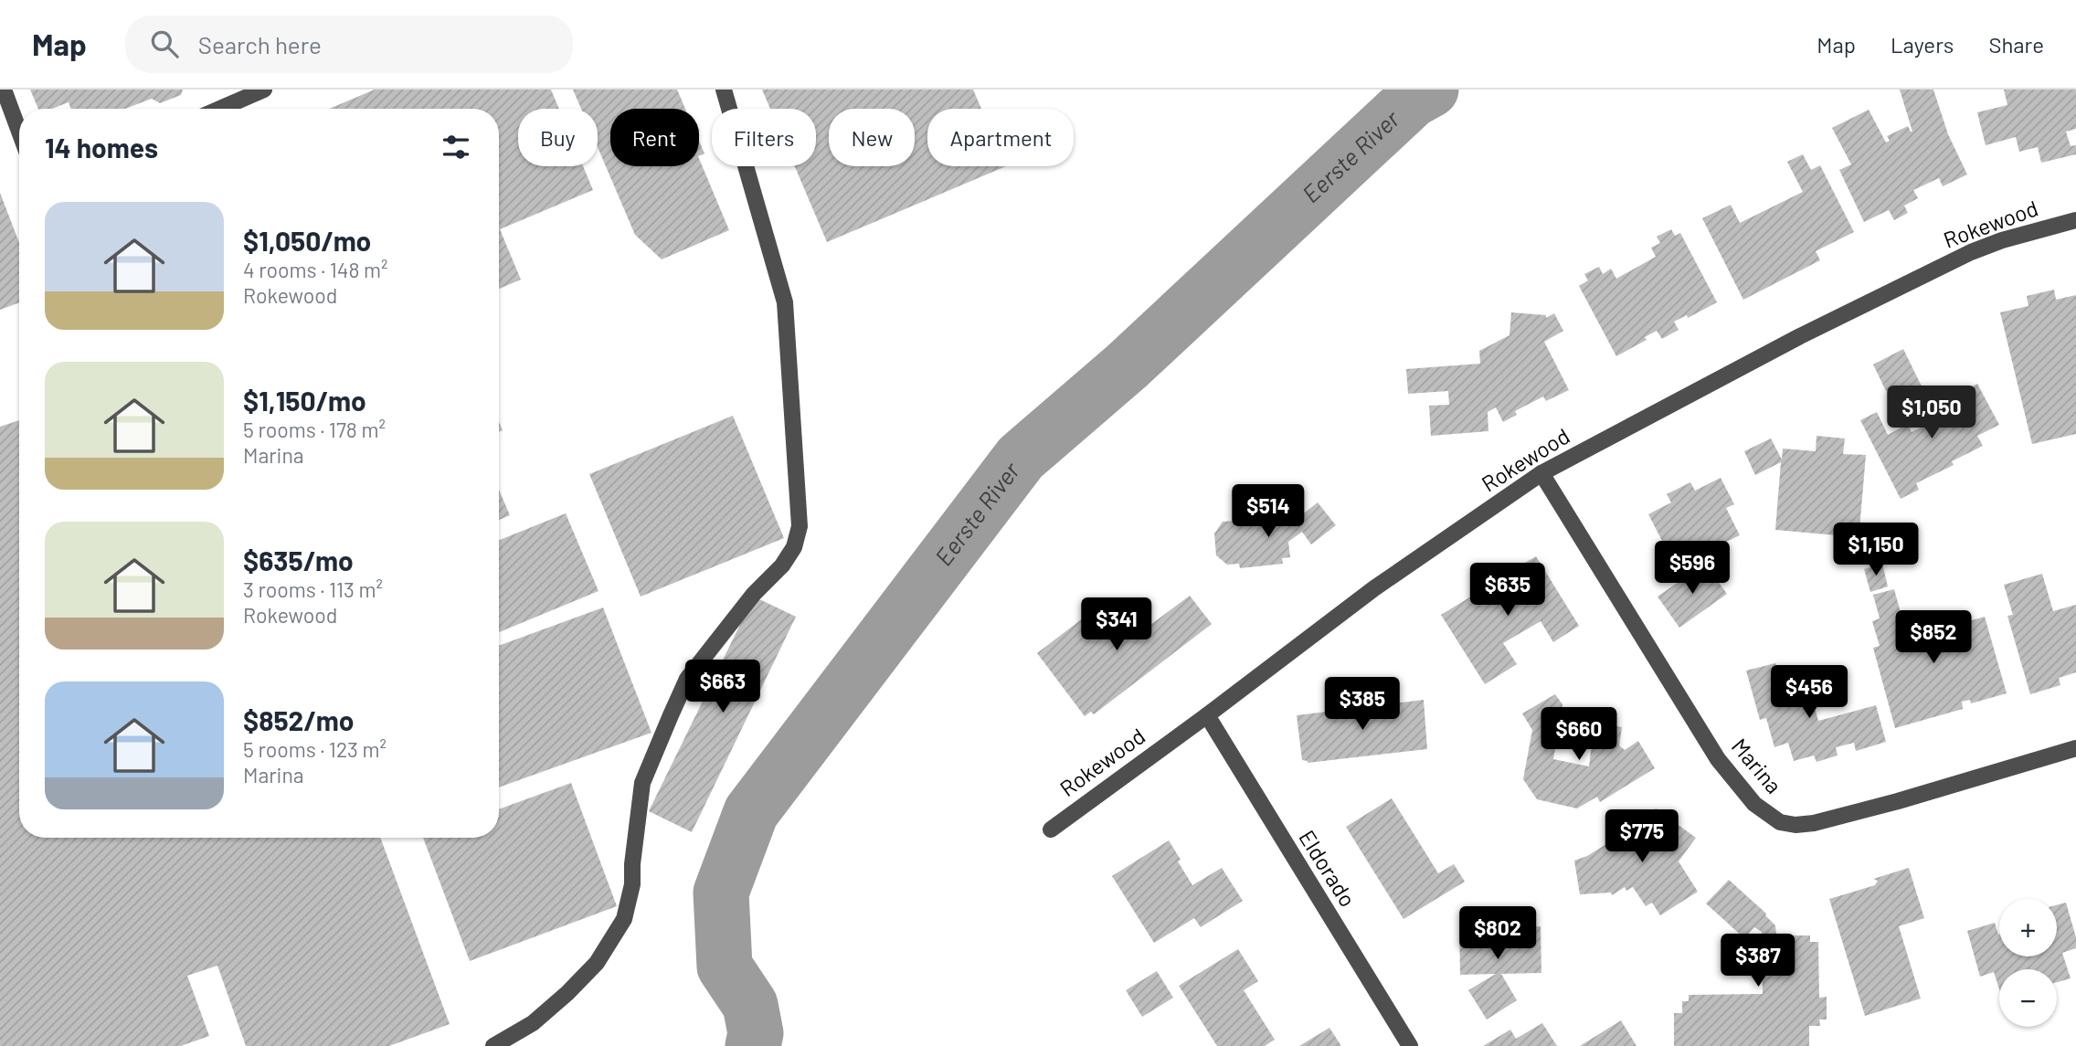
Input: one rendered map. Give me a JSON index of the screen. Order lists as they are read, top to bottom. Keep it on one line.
{"streets":{"street":["Rokewood","Marina","Eldorado"]},"crossings":[["Rokewood","Marina"],["Rokewood","Eldorado"]],"water":["Eerste River"],"page":{"header":"Map","search":"Search here","nav":["Map","Layers","Share"],"chip":["Buy","Rent","Filters","New","Apartment"],"heading":"14 homes","list":[{"name":"$1,050/mo","note":"4 rooms · 148 m² · Rokewood"},{"name":"$1,150/mo","note":"5 rooms · 178 m² · Marina"},{"name":"$635/mo","note":"3 rooms · 113 m² · Rokewood"},{"name":"$852/mo","note":"5 rooms · 123 m² · Marina"}],"price":["$1,050","$514","$1,150","$596","$635","$341","$852","$663","$456","$385","$660","$775","$802","$387"],"map_buttons":["+","−"]}}
